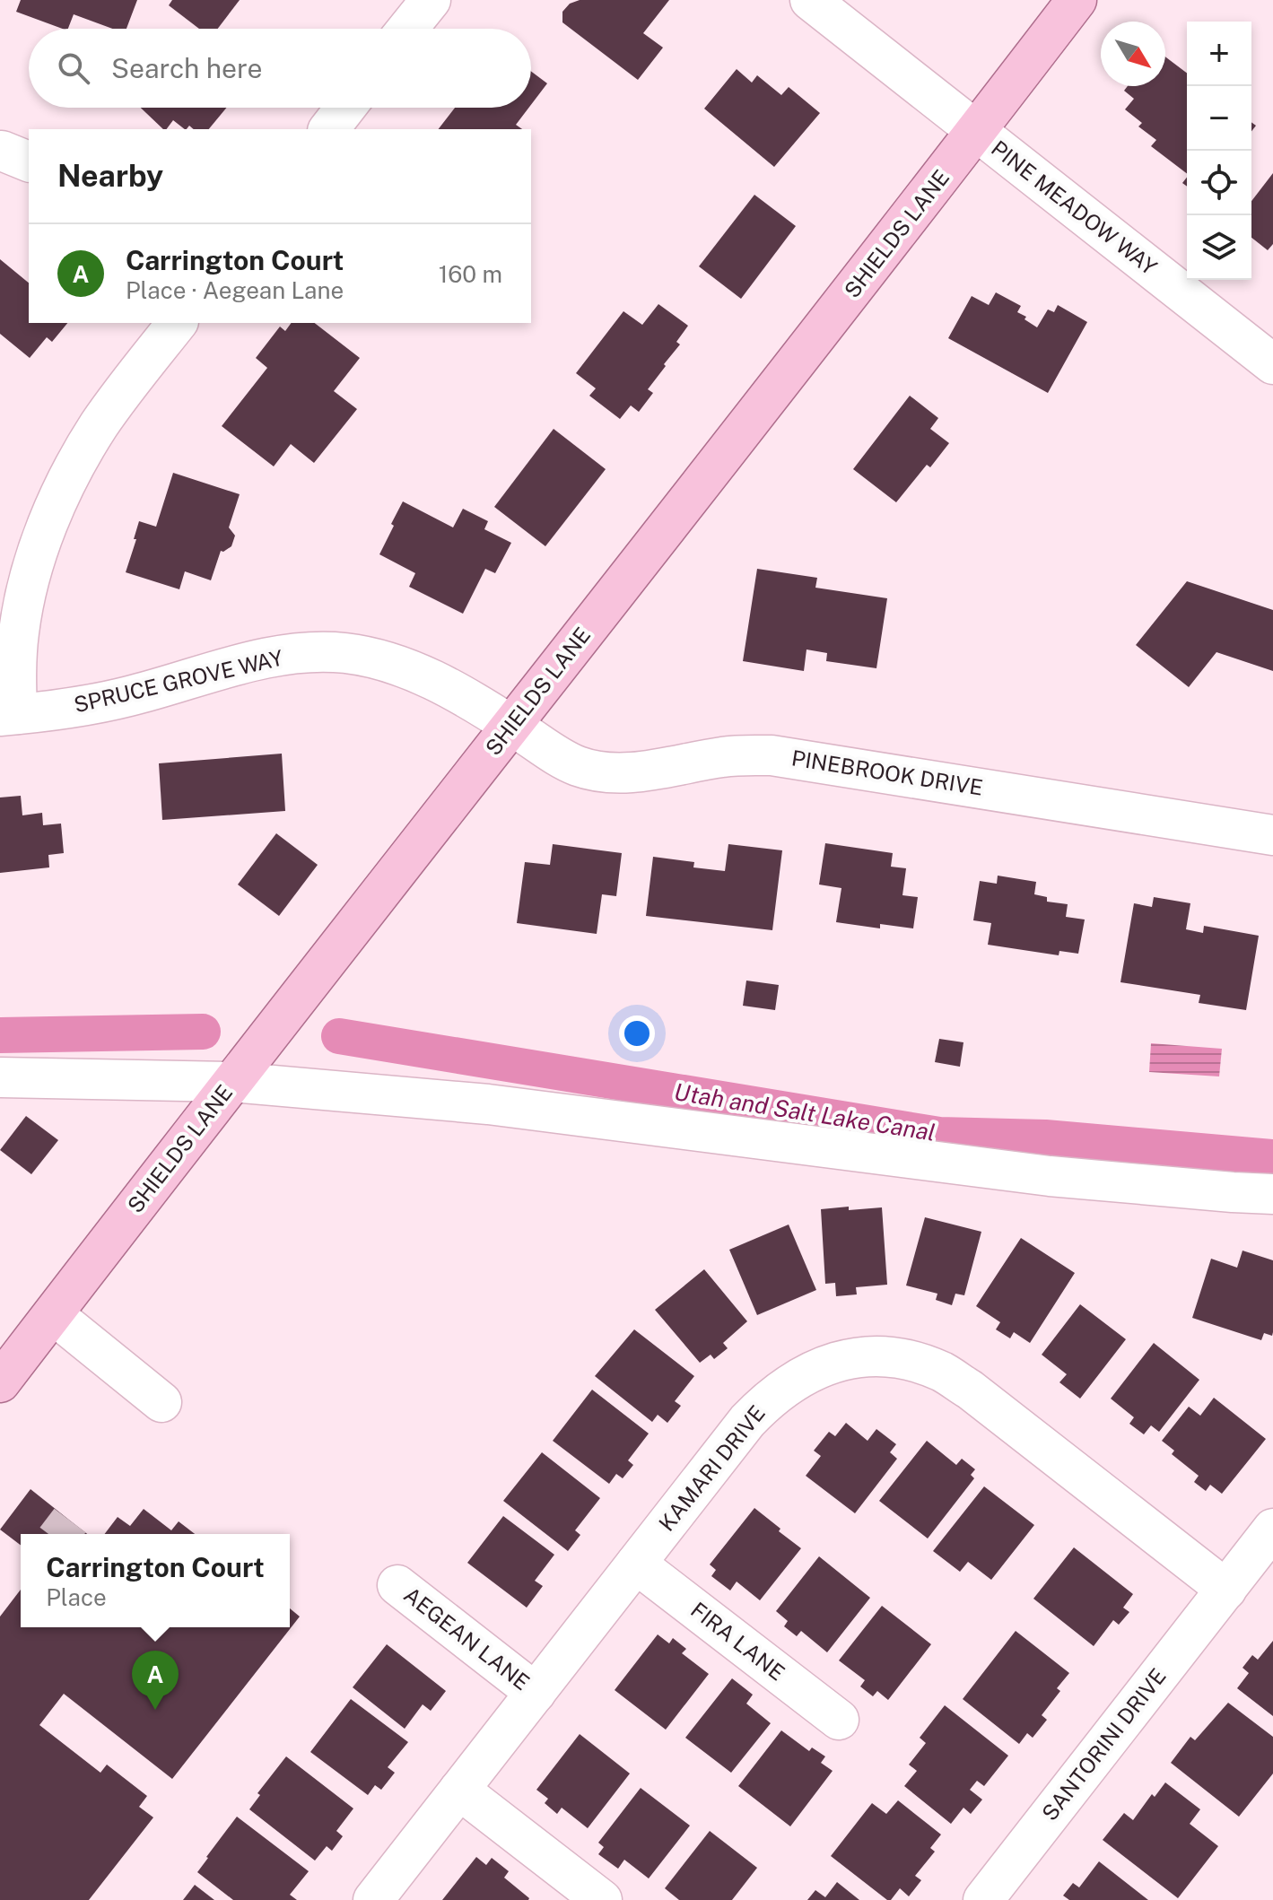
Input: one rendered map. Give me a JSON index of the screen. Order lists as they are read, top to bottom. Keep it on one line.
{"streets":{"main road":["SHIELDS LANE"],"street":["PINE MEADOW WAY","SPRUCE GROVE WAY","PINEBROOK DRIVE","KAMARI DRIVE","AEGEAN LANE","FIRA LANE","SANTORINI DRIVE"]},"crossings":[["PINE MEADOW WAY","SHIELDS LANE"],["SHIELDS LANE","SPRUCE GROVE WAY"],["SHIELDS LANE","PINEBROOK DRIVE"],["SPRUCE GROVE WAY","PINEBROOK DRIVE"],["KAMARI DRIVE","AEGEAN LANE"],["KAMARI DRIVE","FIRA LANE"],["KAMARI DRIVE","SANTORINI DRIVE"]],"water":["Utah and Salt Lake Canal"],"north":"bottom right","page":{"map_buttons":["+","−"],"search":"Search here","heading":"Nearby","list":[{"mark":"A","name":"Carrington Court","note":"Place · Aegean Lane","value":"160 m"}],"popup":["Carrington Court","Place"],"pins":"A"}}
